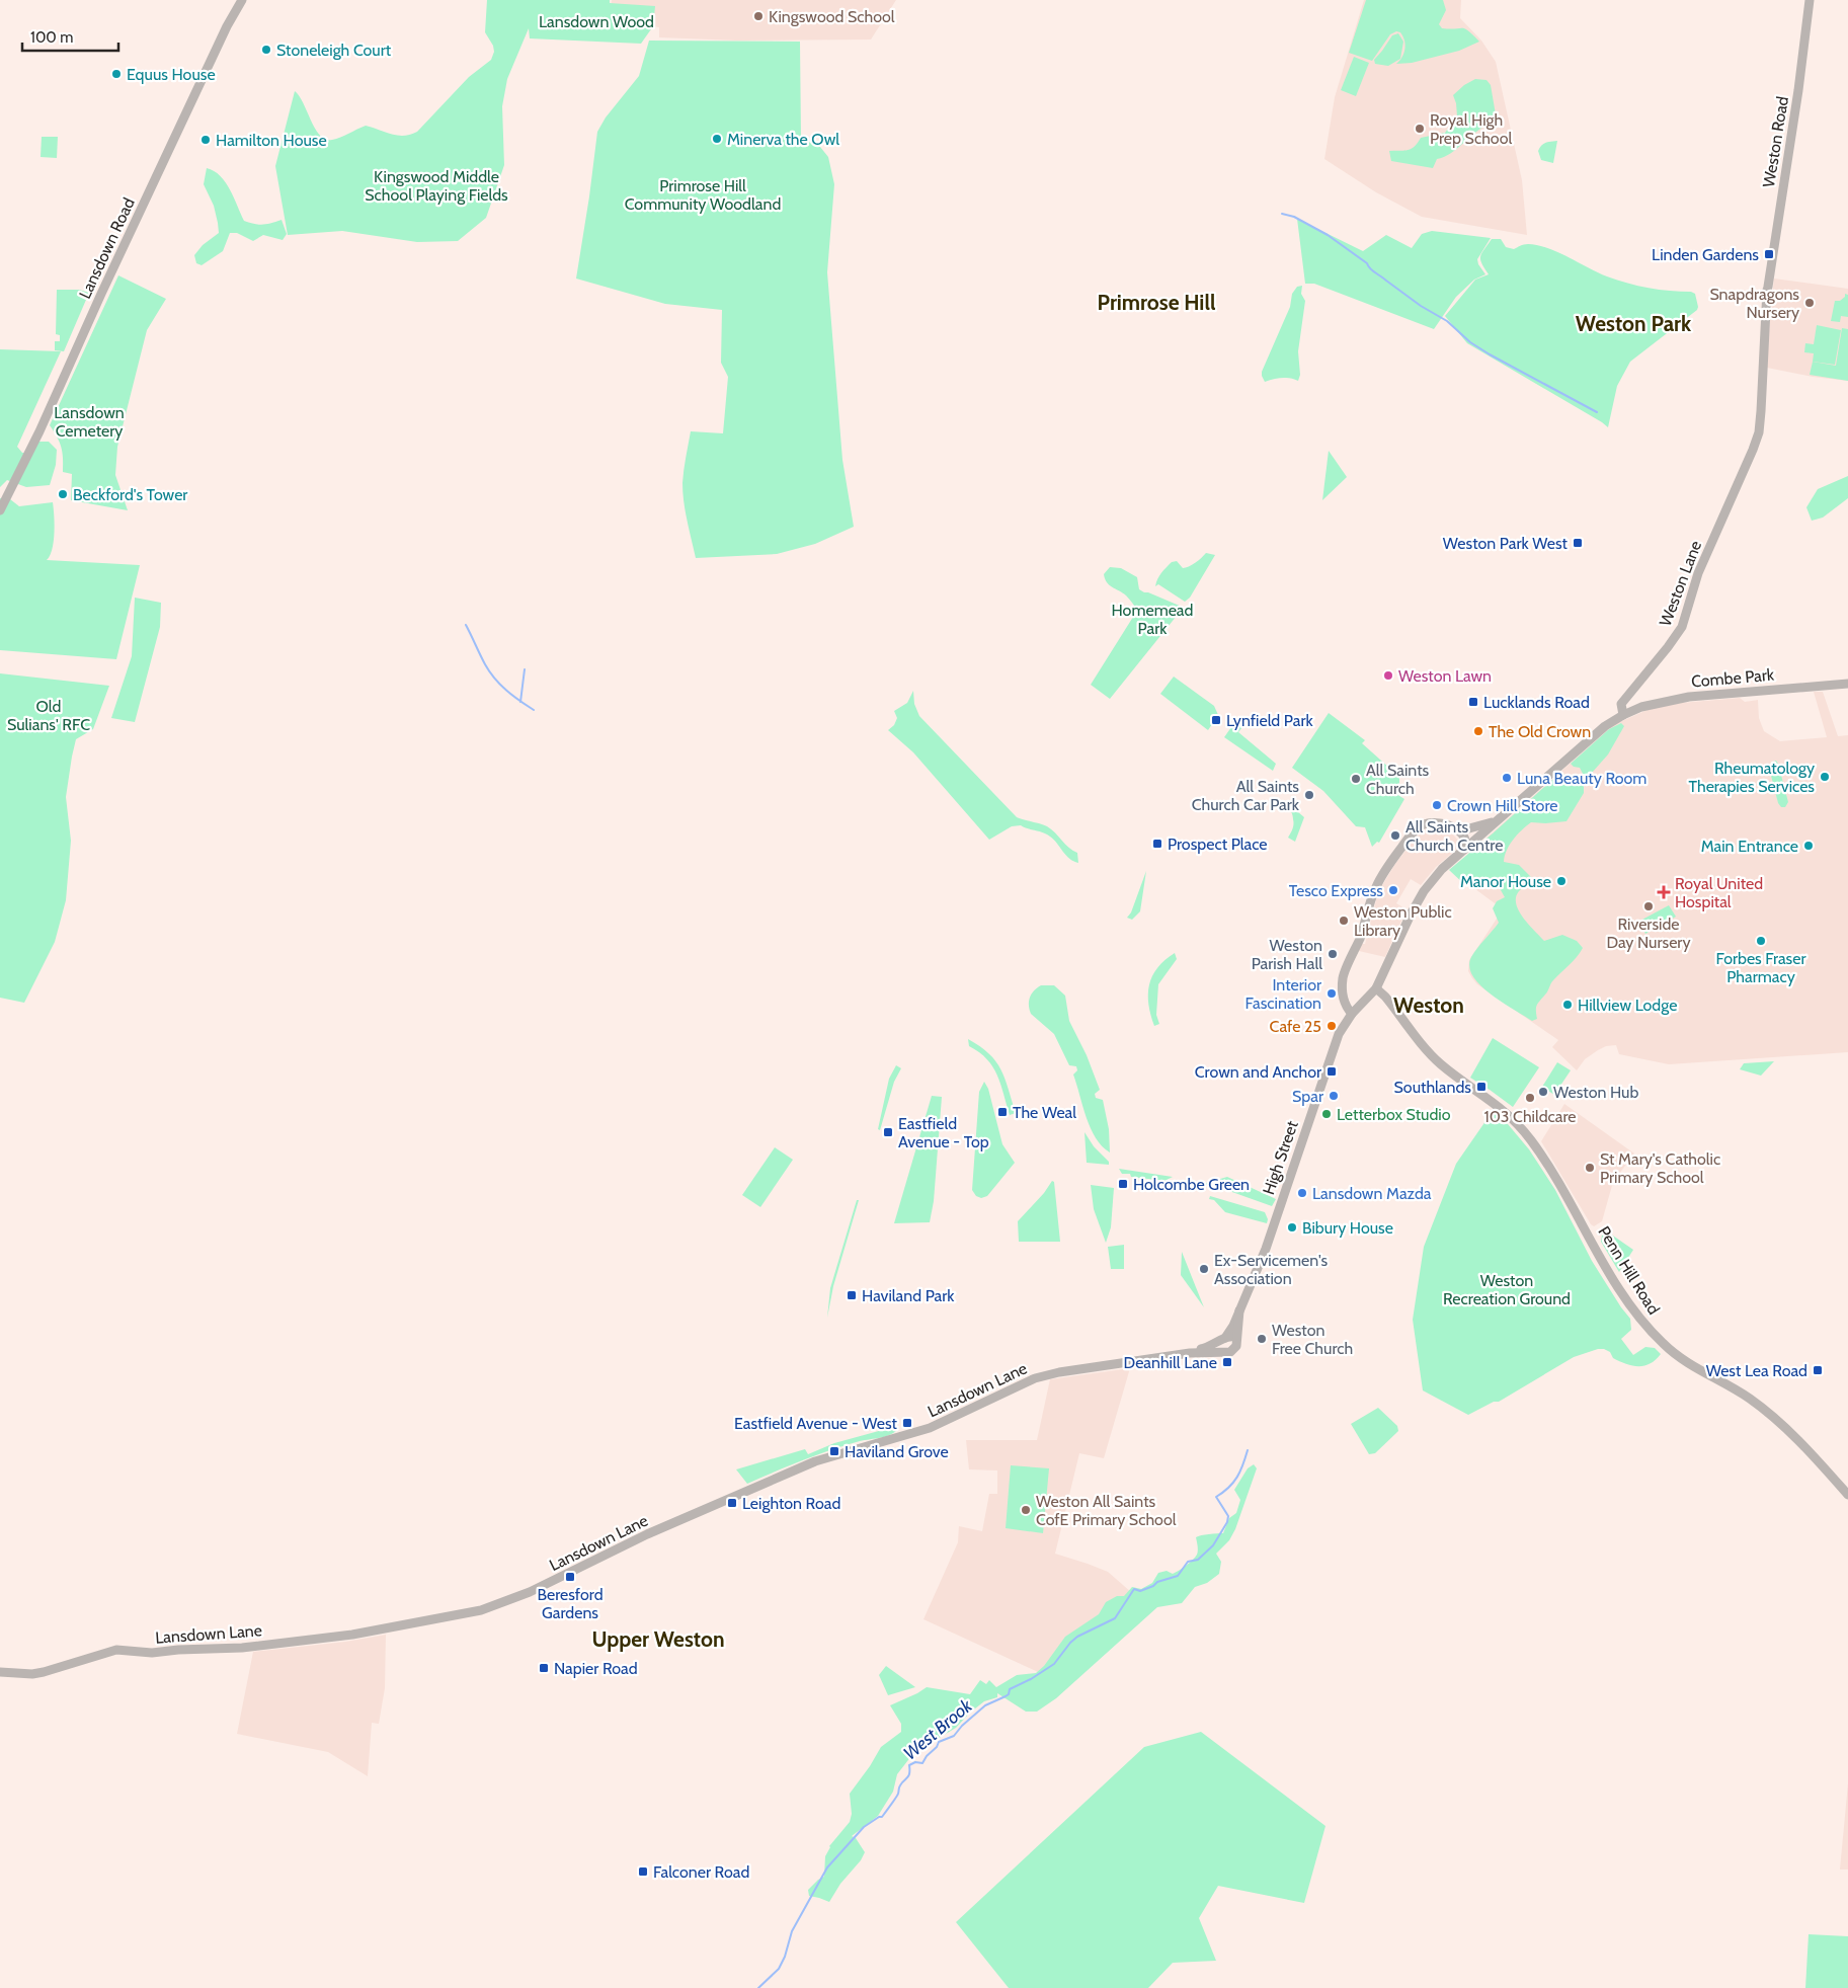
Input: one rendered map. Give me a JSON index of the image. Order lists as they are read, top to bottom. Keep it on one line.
{"streets":{"street":["Weston Road","Lansdown Road","Weston Lane","Combe Park","High Street","Penn Hill Road","Lansdown Lane"]},"crossings":[["Weston Road","Weston Lane"],["Weston Lane","Combe Park"],["High Street","Penn Hill Road"],["High Street","Lansdown Lane"]],"districts":["Primrose Hill","Weston Park","Weston","Upper Weston"],"water":["West Brook"],"parks":["Lansdown Wood","Kingswood Middle School Playing Fields","Primrose Hill Community Woodland","Lansdown Cemetery","Homemead Park","Old Sulians' RFC","Weston Recreation Ground"],"places":{"other":["Kingswood School","Stoneleigh Court","Equus House","Royal High Prep School","Minerva the Owl","Hamilton House","Snapdragons Nursery","Beckford's Tower","Weston Lawn","The Old Crown","Rheumatology Therapies Services","Luna Beauty Room","All Saints Church","All Saints Church Car Park","Crown Hill Store","All Saints Church Centre","Main Entrance","Manor House","Tesco Express","Riverside Day Nursery","Weston Public Library","Forbes Fraser Pharmacy","Weston Parish Hall","Interior Fascination","Hillview Lodge","Cafe 25","Weston Hub","Spar","103 Childcare","Letterbox Studio","St Mary's Catholic Primary School","Lansdown Mazda","Bibury House","Ex-Servicemen's Association","Weston Free Church","Weston All Saints CofE Primary School"],"transit":["Linden Gardens","Weston Park West","Lucklands Road","Lynfield Park","Prospect Place","Crown and Anchor","Southlands","The Weal","Eastfield Avenue - Top","Holcombe Green","Haviland Park","Deanhill Lane","West Lea Road","Eastfield Avenue - West","Haviland Grove","Leighton Road","Beresford Gardens","Napier Road","Falconer Road"],"health":["Royal United Hospital"]},"scale_bar":"100 m"}
